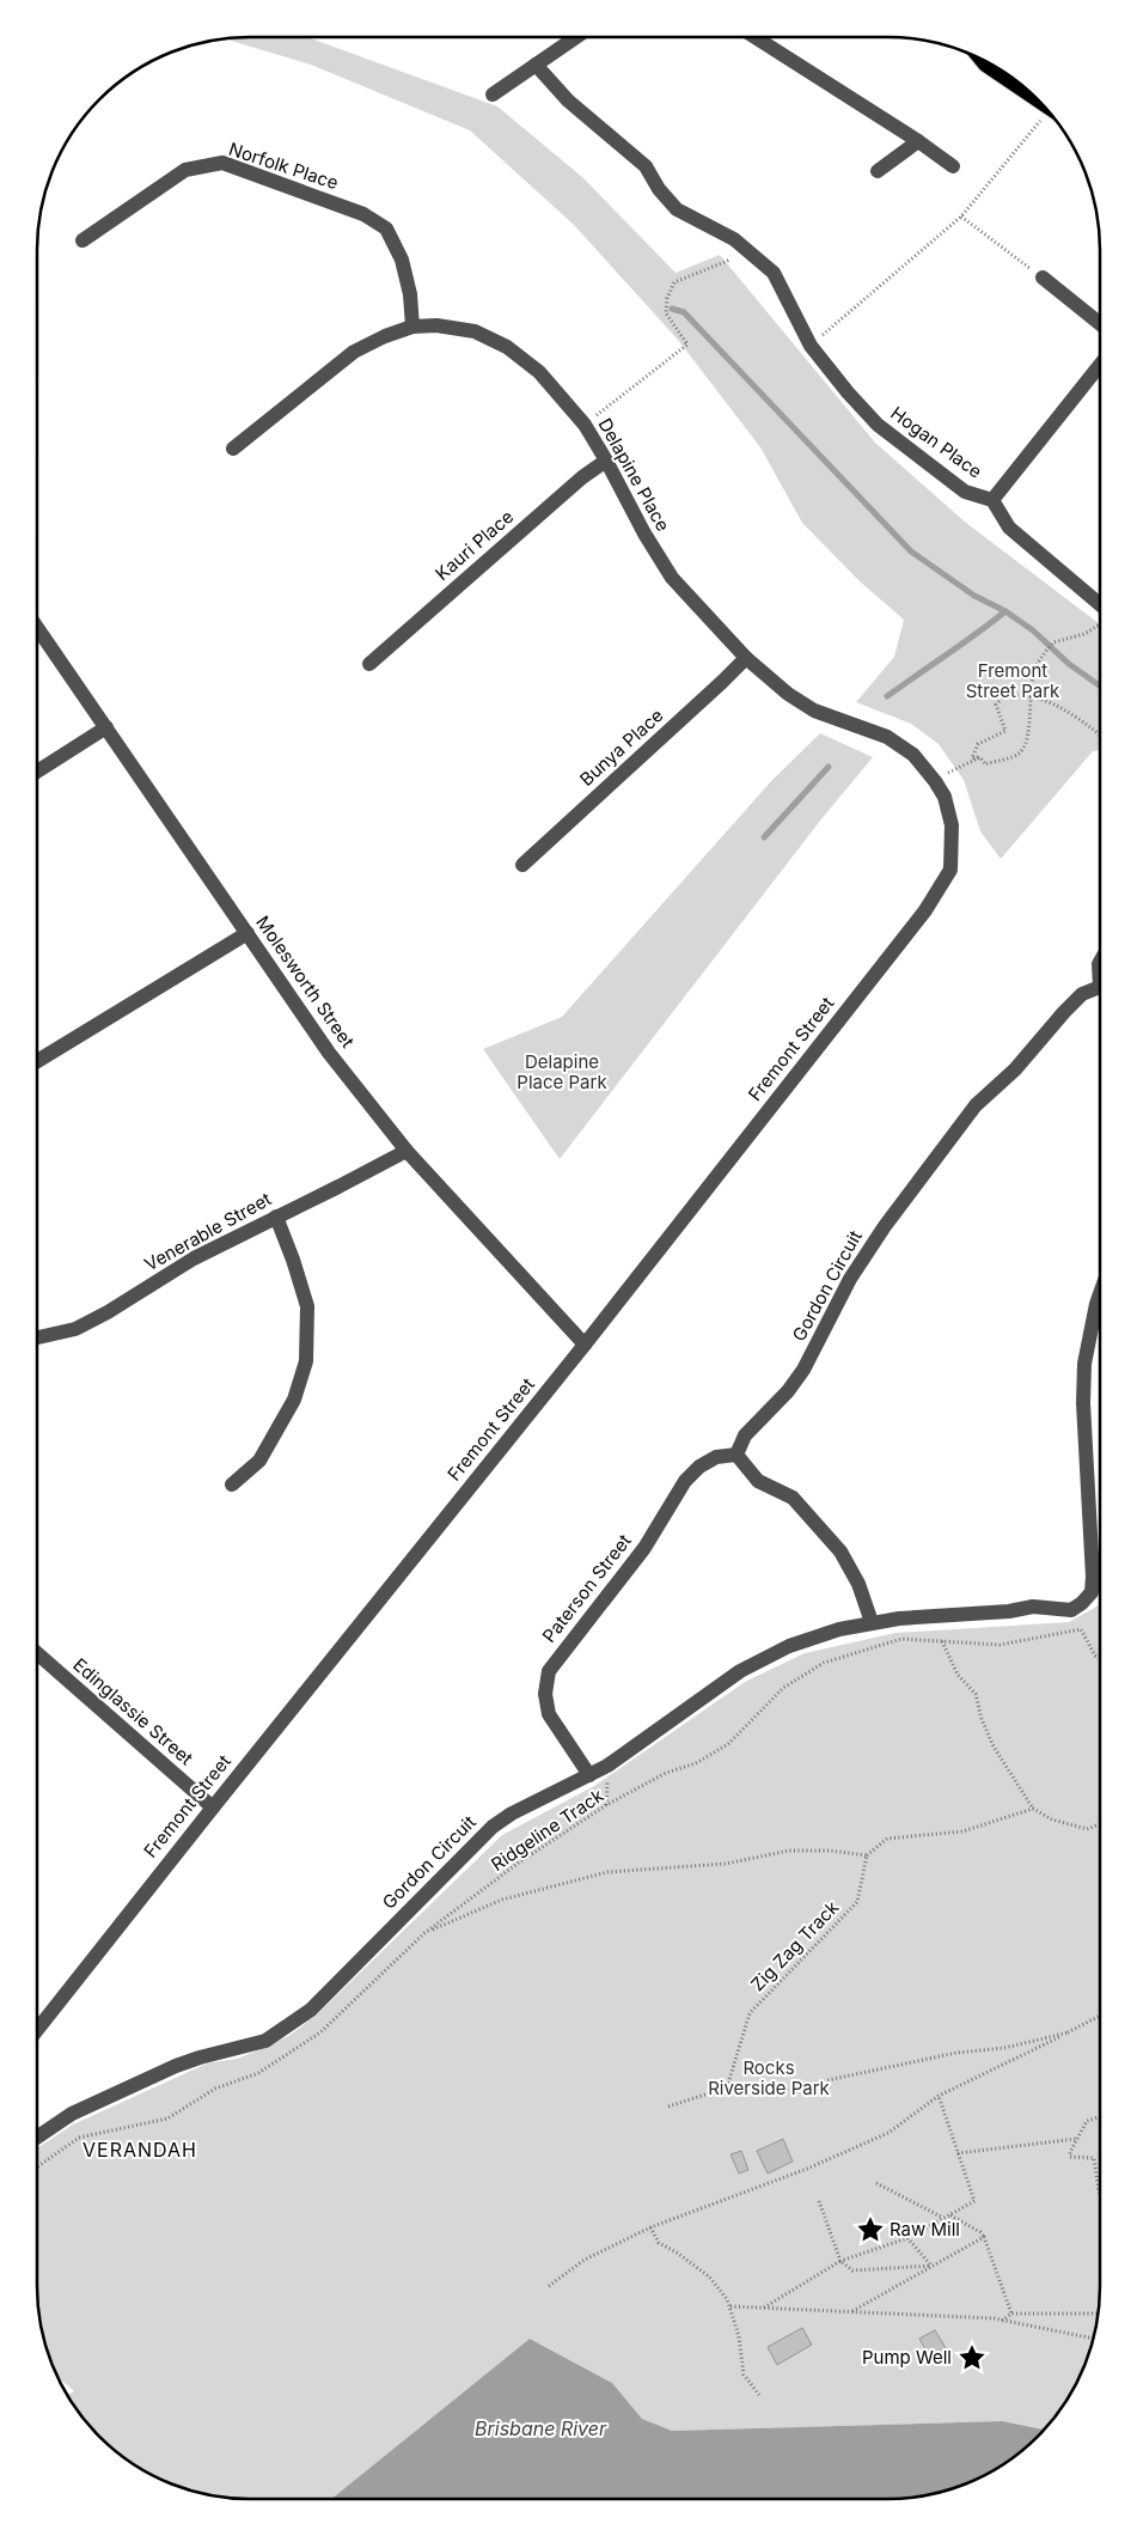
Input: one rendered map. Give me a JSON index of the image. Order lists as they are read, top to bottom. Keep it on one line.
{"streets":{"street":["Norfolk Place","Hogan Place","Delapine Place","Kauri Place","Bunya Place","Molesworth Street","Fremont Street","Venerable Street","Gordon Circuit","Paterson Street","Edinglassie Street"],"path":["Ridgeline Track","Zig Zag Track"]},"crossings":[["Norfolk Place","Delapine Place"],["Delapine Place","Kauri Place"],["Delapine Place","Bunya Place"],["Delapine Place","Fremont Street"],["Molesworth Street","Fremont Street"],["Molesworth Street","Venerable Street"],["Fremont Street","Edinglassie Street"],["Gordon Circuit","Paterson Street"]],"districts":["VERANDAH"],"water":["Brisbane River"],"parks":["Fremont Street Park","Delapine Place Park","Rocks Riverside Park"],"places":{"place":["Raw Mill","Pump Well"]}}
